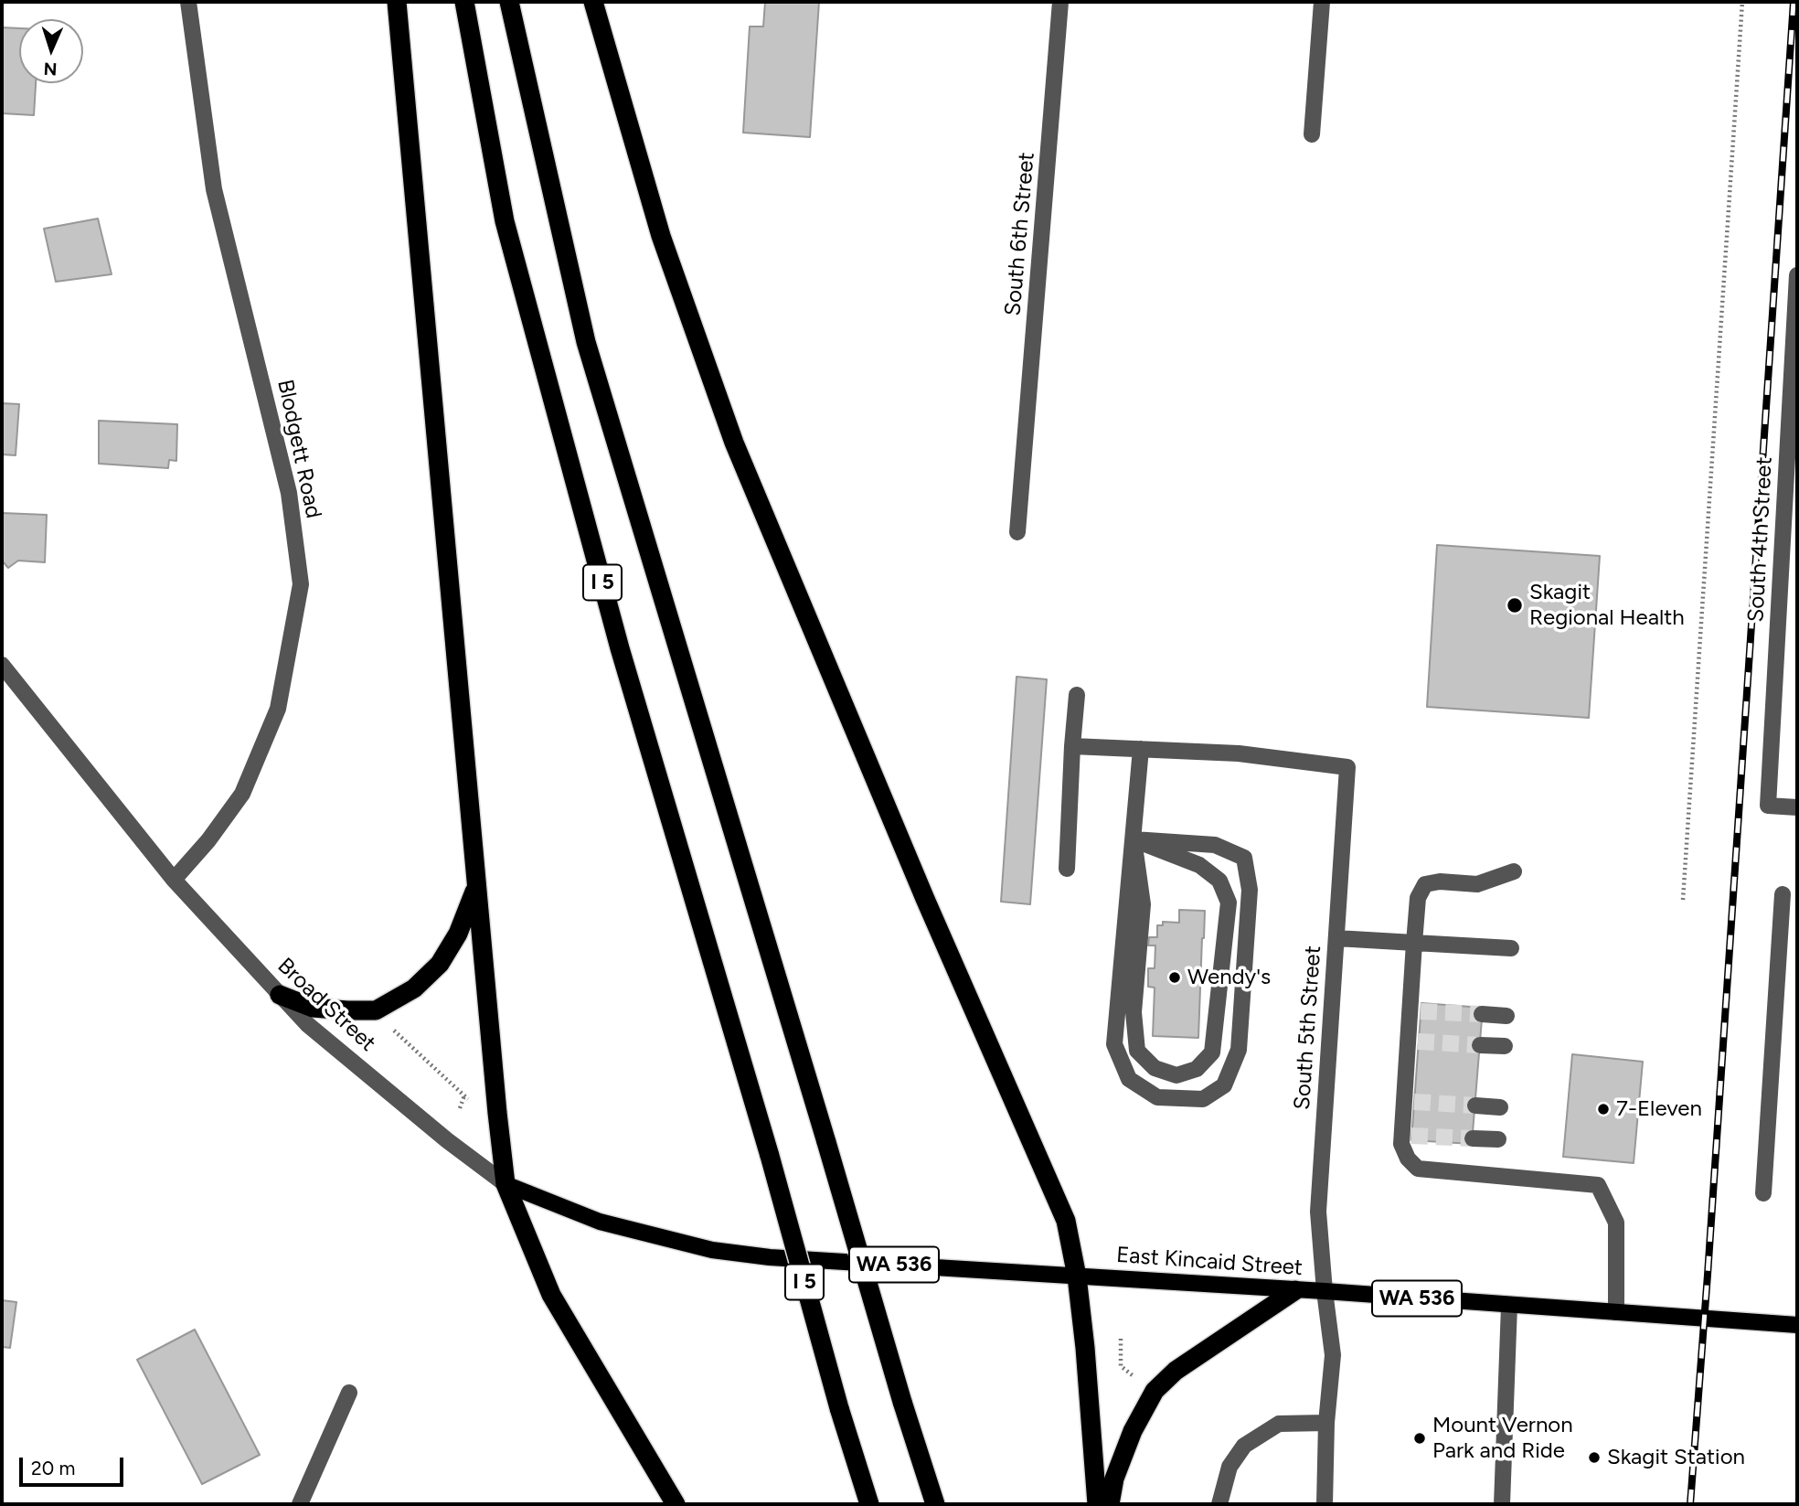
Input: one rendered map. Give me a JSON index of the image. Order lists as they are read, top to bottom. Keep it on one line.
{"streets":{"highway":["I 5"],"main road":["Broad Street","East Kincaid Street","WA 536"],"street":["South 6th Street","Blodgett Road","South 4th Street","South 5th Street"]},"crossings":[["Blodgett Road","Broad Street"],["Broad Street","East Kincaid Street"],["South 5th Street","East Kincaid Street"]],"places":["Skagit Regional Health","Wendy's","7-Eleven","Mount Vernon Park and Ride","Skagit Station"],"scale_bar":"20 m","north":"bottom"}
